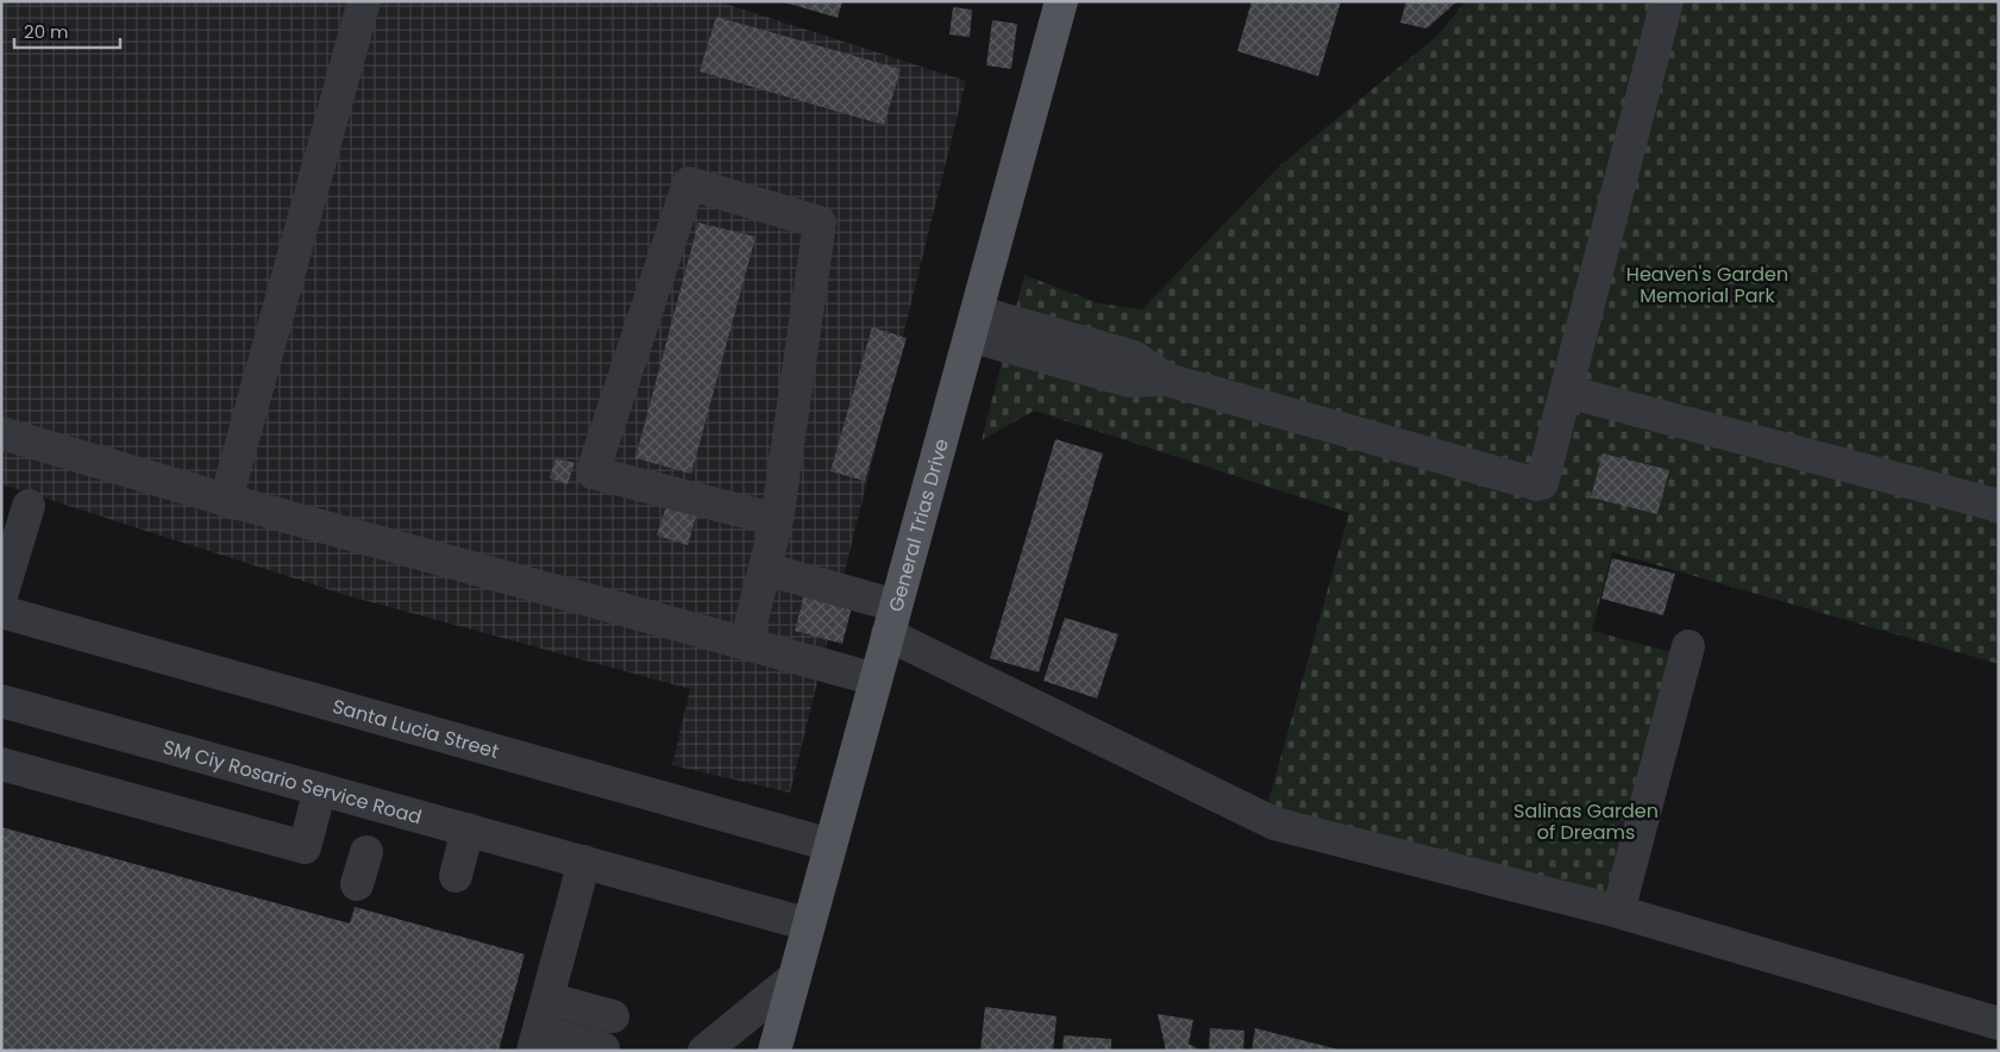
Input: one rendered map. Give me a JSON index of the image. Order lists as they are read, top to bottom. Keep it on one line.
{"streets":{"main road":["General Trias Drive"],"street":["Santa Lucia Street","SM Ciy Rosario Service Road"]},"crossings":[["General Trias Drive","Santa Lucia Street"],["General Trias Drive","SM Ciy Rosario Service Road"]],"parks":["Heaven's Garden Memorial Park","Salinas Garden of Dreams"],"scale_bar":"20 m"}
